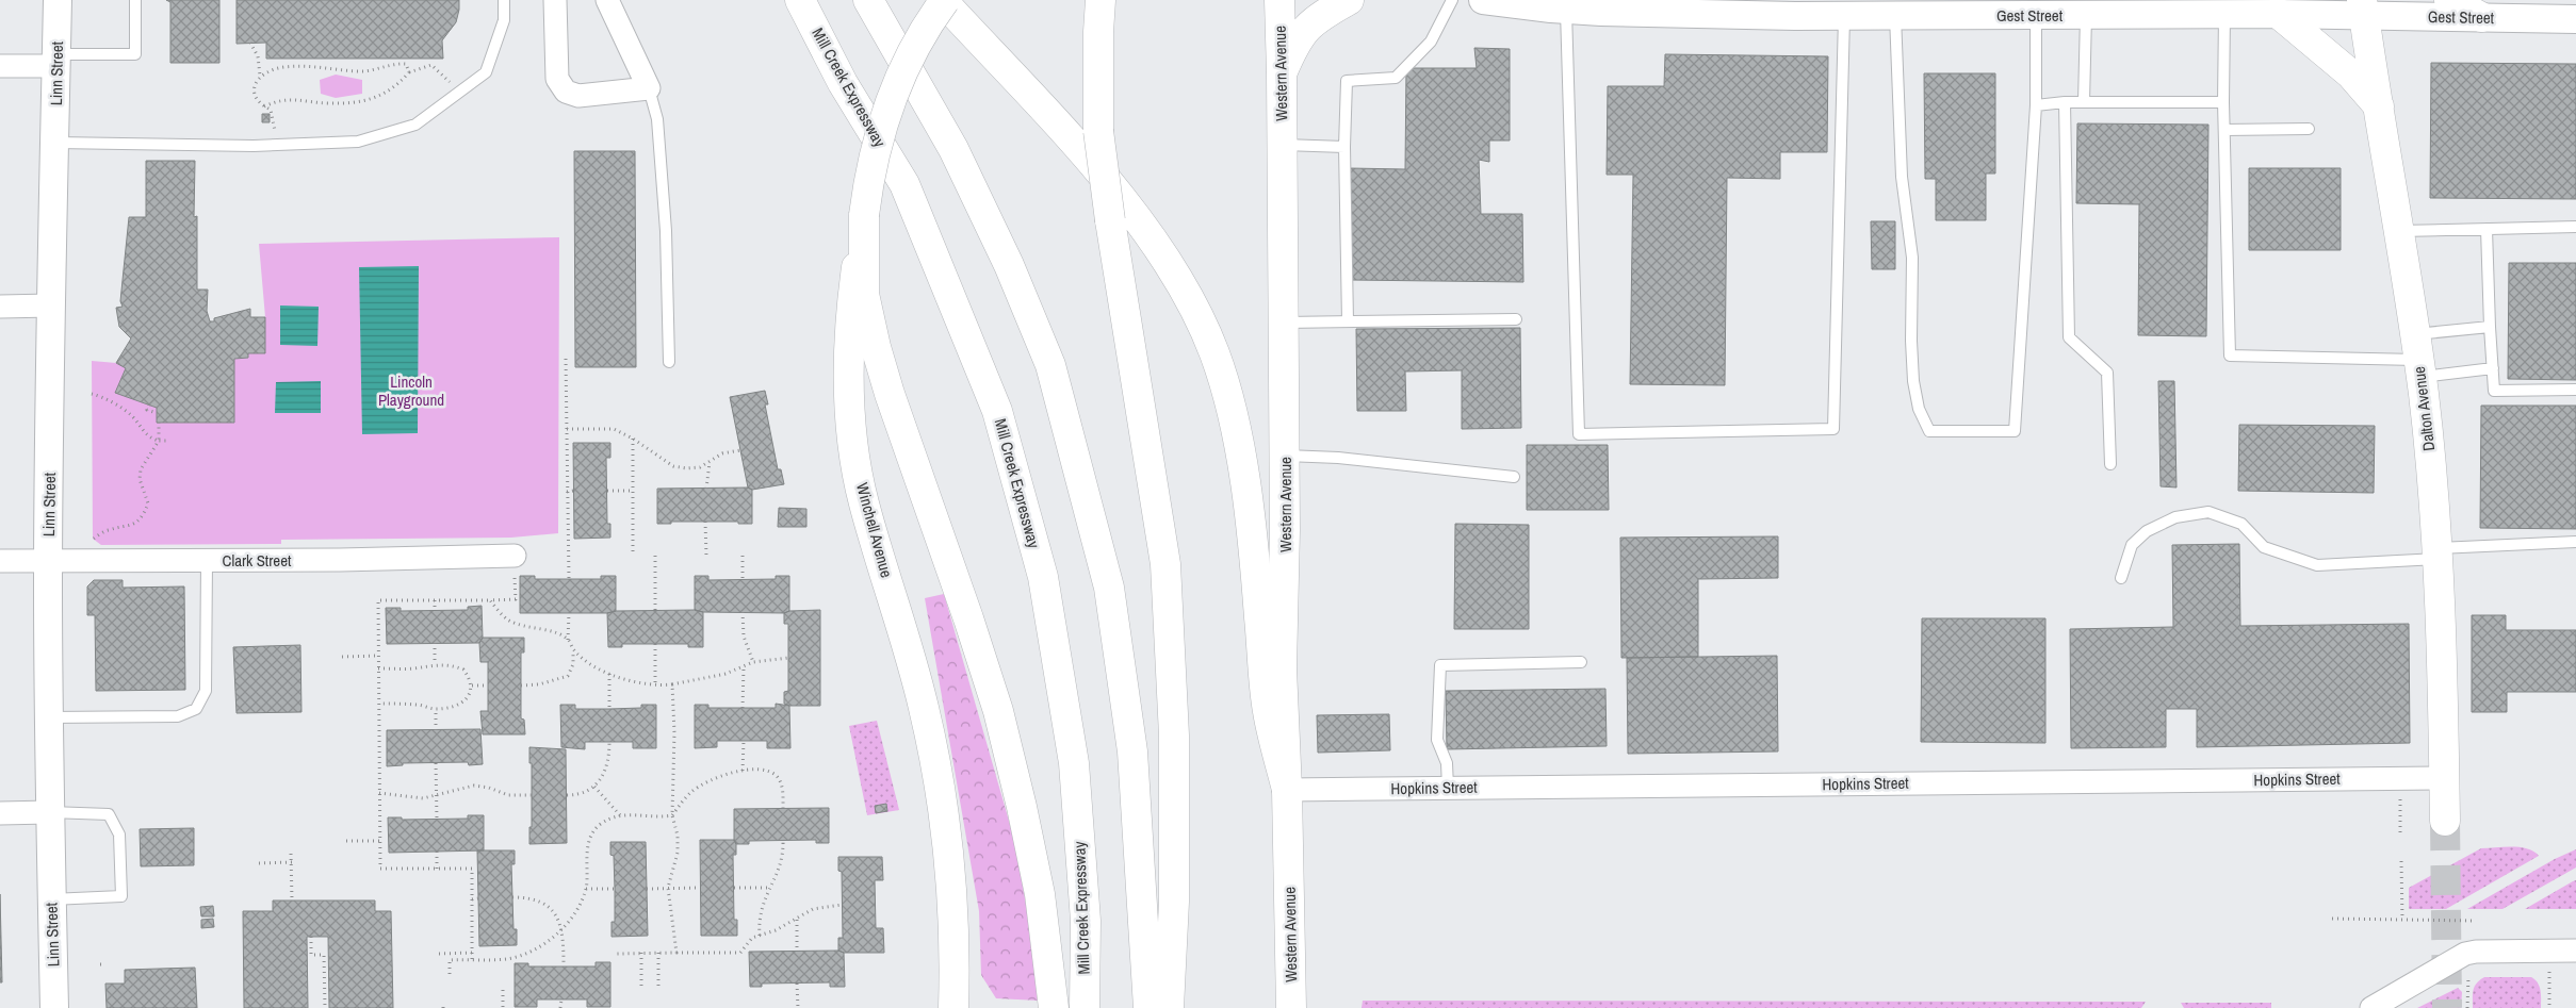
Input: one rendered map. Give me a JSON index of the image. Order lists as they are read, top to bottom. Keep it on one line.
{"streets":{"main road":["Western Avenue","Mill Creek Expressway","Dalton Avenue","Winchell Avenue"],"street":["Gest Street","Linn Street","Clark Street","Hopkins Street"]},"crossings":[["Gest Street","Dalton Avenue"],["Linn Street","Clark Street"],["Western Avenue","Hopkins Street"],["Dalton Avenue","Hopkins Street"]],"parks":["Lincoln Playground"]}
